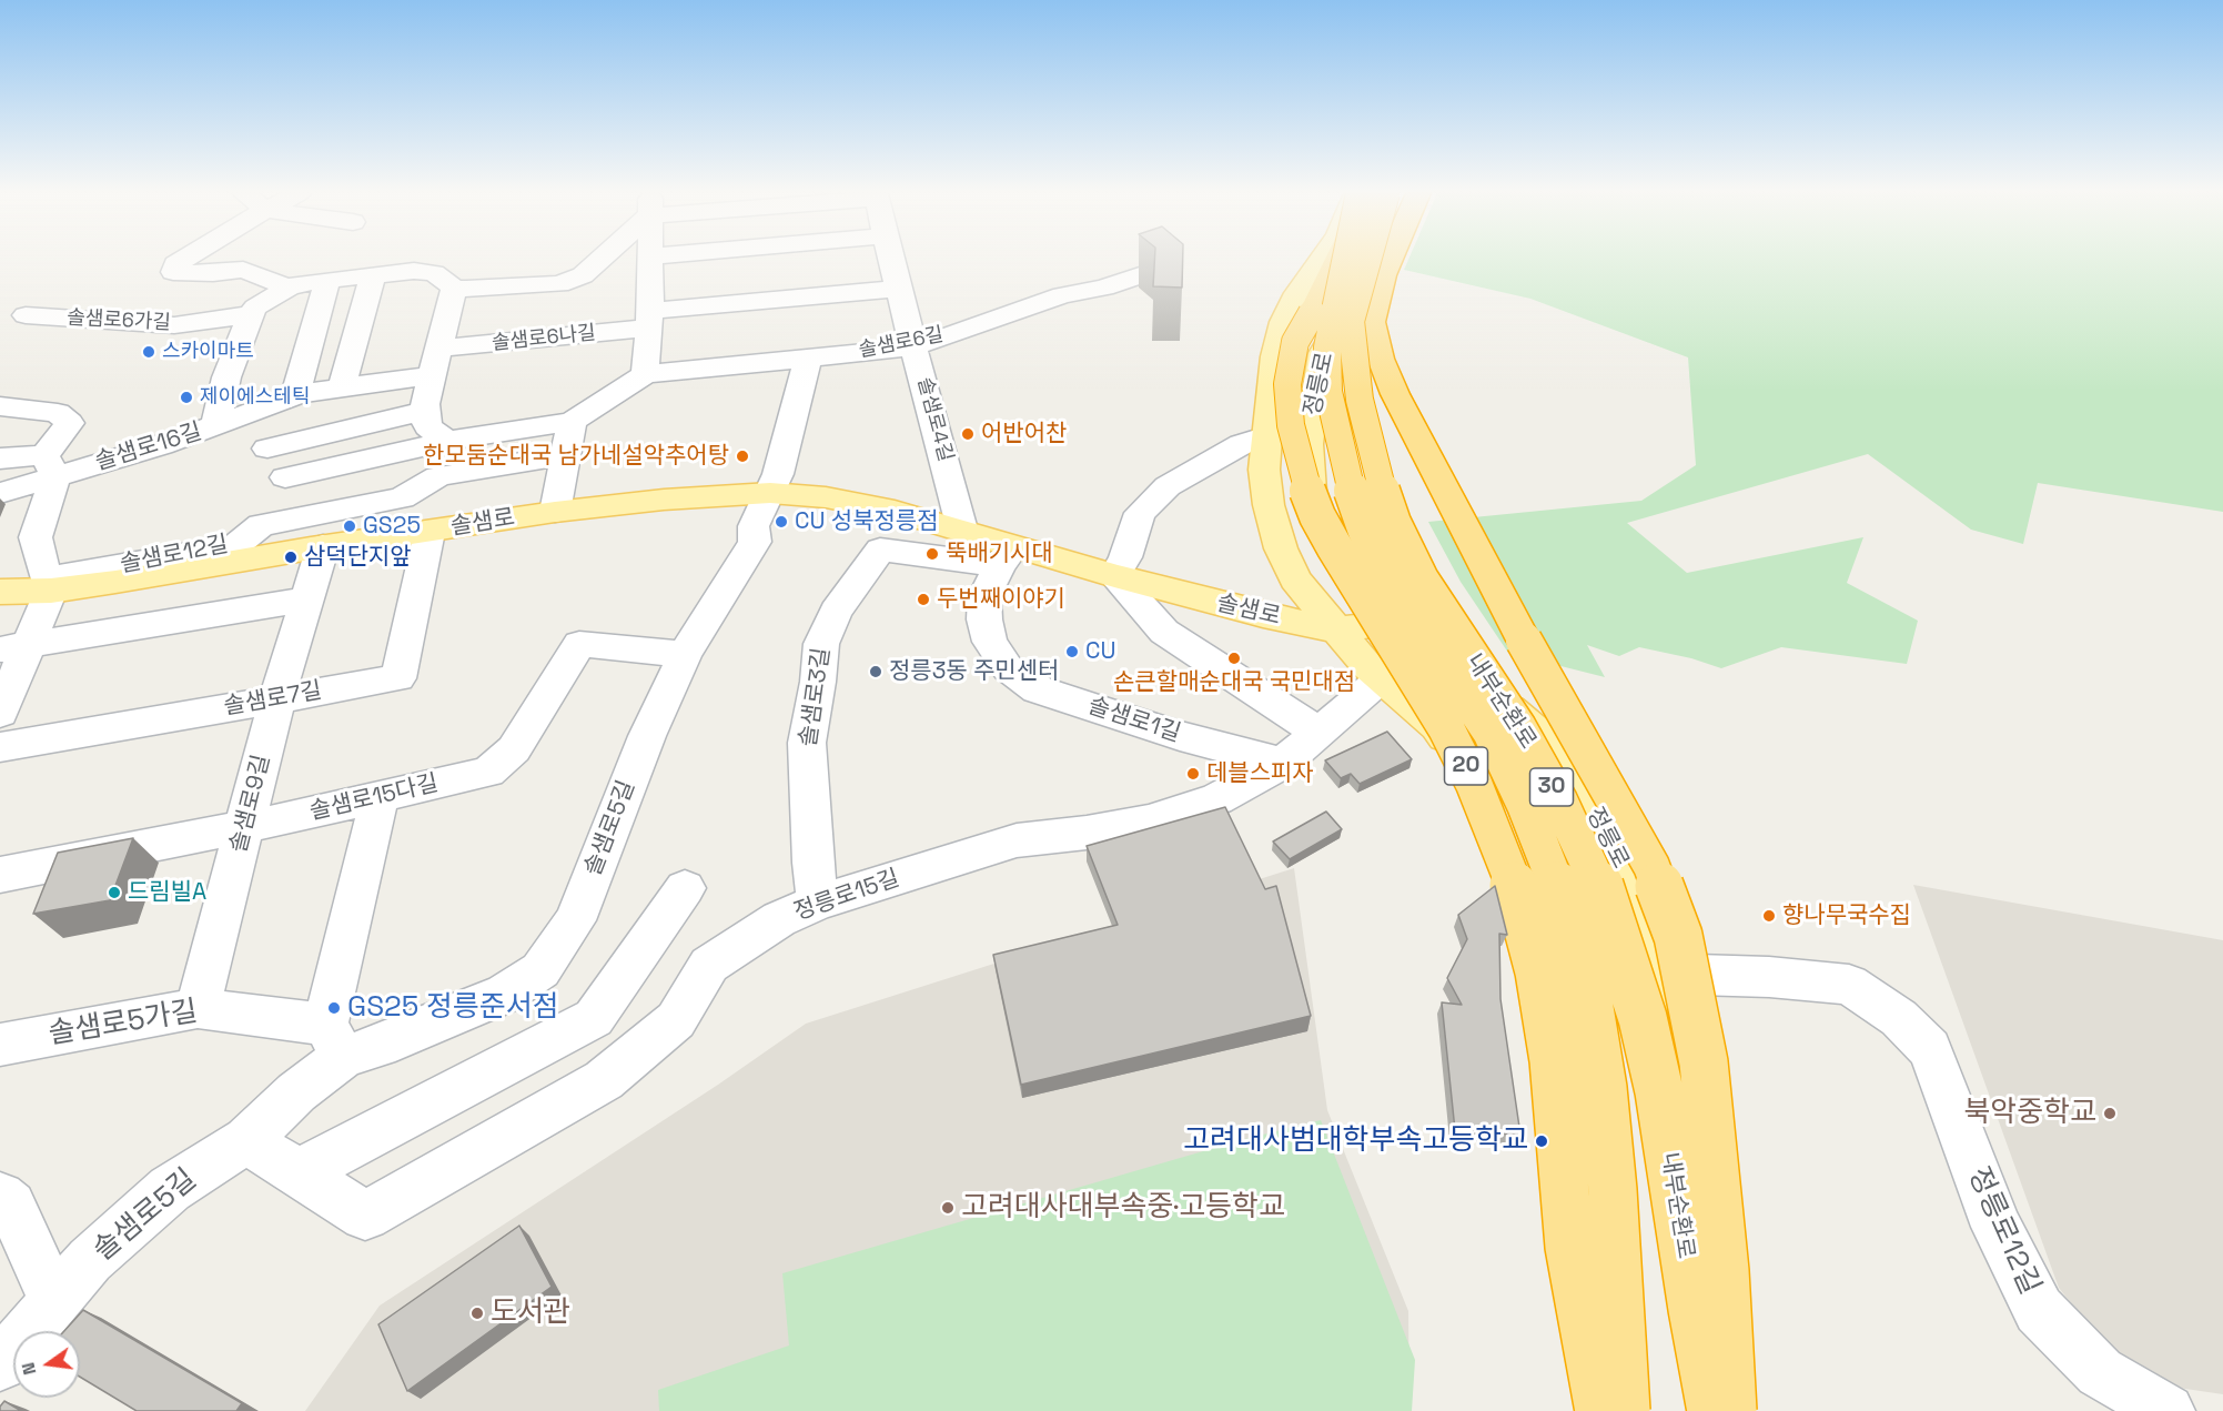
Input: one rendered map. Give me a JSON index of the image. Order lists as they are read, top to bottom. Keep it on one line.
{"streets":{"highway":["내부순환로","30"],"main road":["정릉로","솔샘로","20"],"street":["솔샘로6가길","솔샘로6나길","솔샘로6길","솔샘로4길","솔샘로16길","솔샘로12길","솔샘로3길","솔샘로7길","솔샘로1길","솔샘로15다길","솔샘로9길","솔샘로5길","정릉로15길","솔샘로5가길","정릉로12길"]},"crossings":[["솔샘로6가길","솔샘로16길"],["솔샘로6나길","솔샘로16길"],["솔샘로6길","솔샘로4길"],["정릉로","솔샘로"],["정릉로","내부순환로"],["정릉로","정릉로15길"],["정릉로","정릉로12길"],["솔샘로4길","솔샘로"],["솔샘로","솔샘로12길"],["솔샘로","솔샘로3길"],["솔샘로","솔샘로7길"],["솔샘로","솔샘로1길"],["솔샘로","솔샘로9길"],["솔샘로","솔샘로5길"],["솔샘로3길","솔샘로1길"],["솔샘로3길","정릉로15길"],["솔샘로7길","솔샘로9길"],["솔샘로1길","정릉로15길"],["솔샘로15다길","솔샘로9길"],["솔샘로15다길","솔샘로5길"],["솔샘로9길","솔샘로5가길"],["솔샘로5길","솔샘로5가길"]],"places":["스카이마트","제이에스테틱","어반어찬","한모둠순대국 남가네설악추어탕","CU 성북정릉점","GS25","뚝배기시대","삼덕단지앞","두번째이야기","CU","손큰할매순대국 국민대점","정릉3동 주민센터","데블스피자","드림빌A","향나무국수집","GS25 정릉준서점","북악중학교","고려대사범대학부속고등학교","고려대사대부속중·고등학교","도서관"],"north":"left"}
